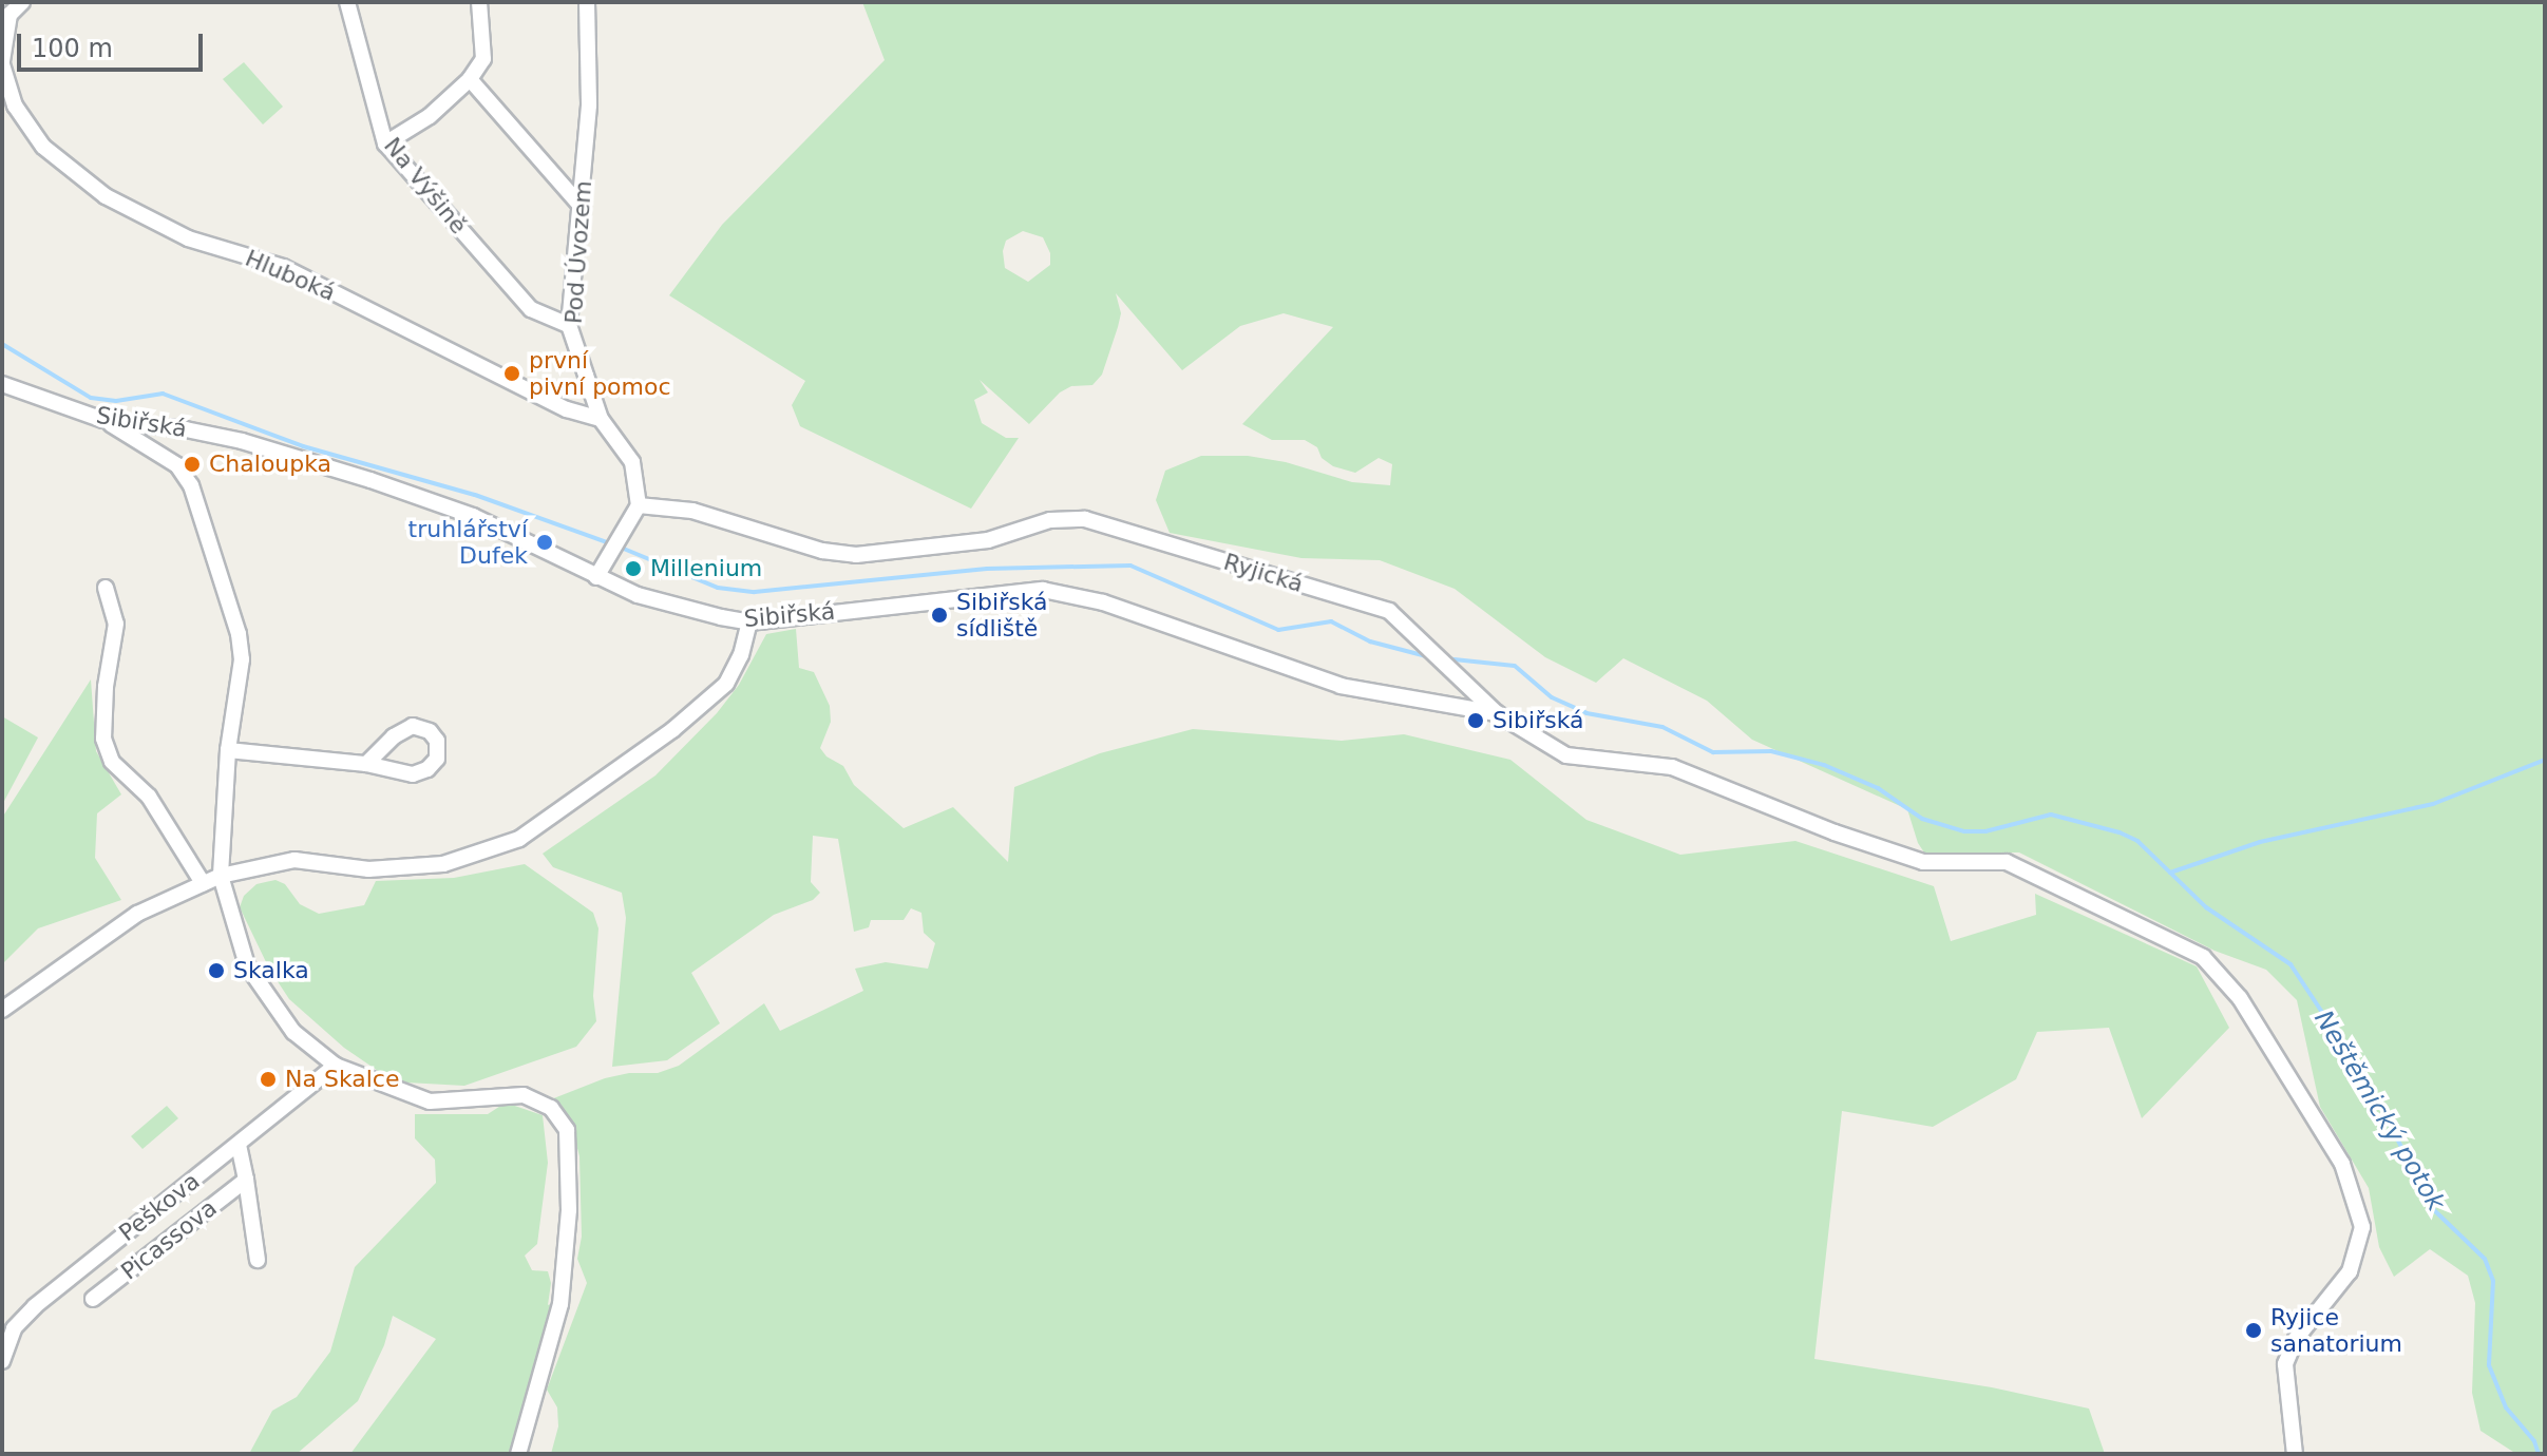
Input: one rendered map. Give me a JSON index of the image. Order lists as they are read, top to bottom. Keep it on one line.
{"streets":{"street":["Na Výšině","Pod Úvozem","Hluboká","Sibiřská","Ryjická","Peškova","Picassova"]},"crossings":[["Na Výšině","Pod Úvozem"],["Pod Úvozem","Hluboká"],["Pod Úvozem","Ryjická"],["Sibiřská","Ryjická"],["Peškova","Picassova"]],"water":["Neštěmický potok"],"places":["první pivní pomoc","Chaloupka","truhlářství Dufek","Millenium","Sibiřská sídliště","Sibiřská","Skalka","Na Skalce","Ryjice sanatorium"],"scale_bar":"100 m"}
